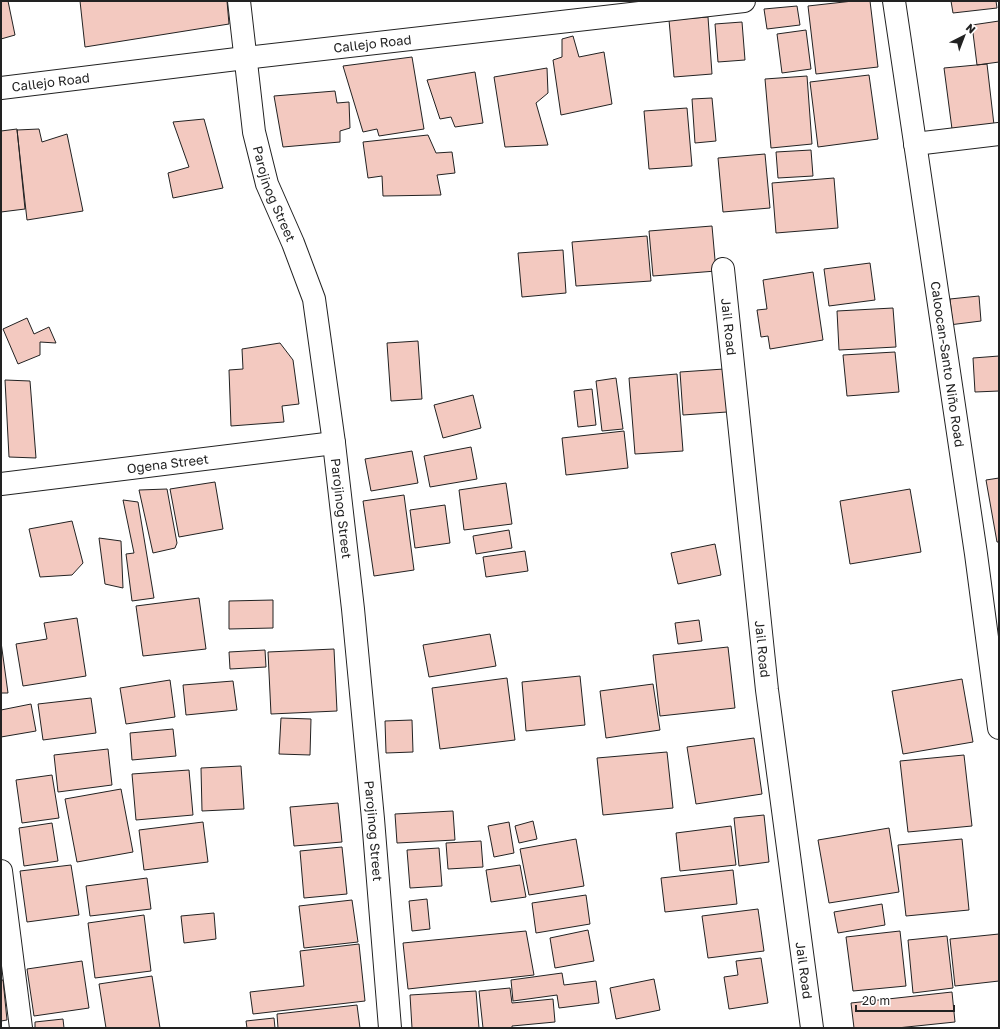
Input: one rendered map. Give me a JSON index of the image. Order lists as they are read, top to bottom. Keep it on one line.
{"streets":{"street":["Callejo Road","Parojinog Street","Jail Road","Caloocan-Santo Niño Road","Ogena Street"]},"crossings":[["Callejo Road","Parojinog Street"],["Parojinog Street","Ogena Street"]],"scale_bar":"20 m","north":"top right"}
